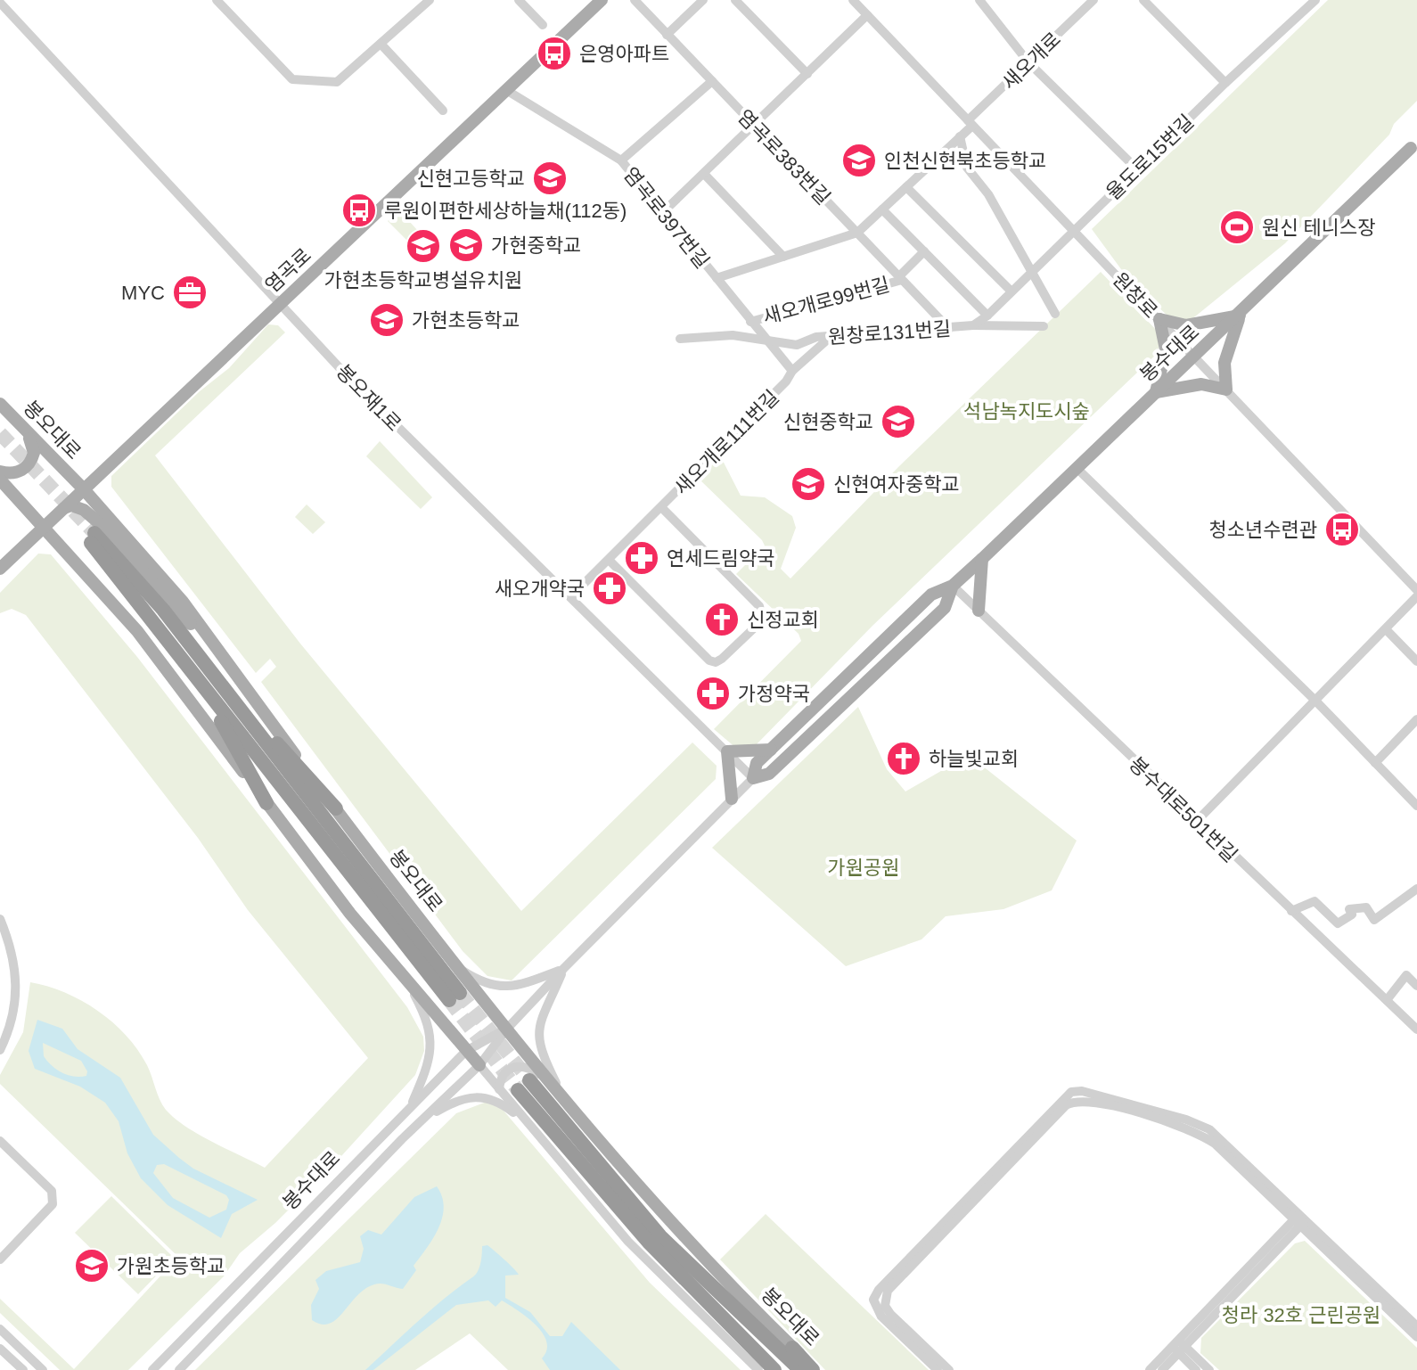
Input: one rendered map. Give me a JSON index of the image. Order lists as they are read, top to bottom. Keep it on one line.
{"streets":{"highway":["봉오대로"],"main road":["염곡로","봉수대로"],"street":["새오개로","염곡로383번길","율도로15번길","염곡로397번길","원창로","새오개로99번길","원창로131번길","봉오재1로","새오개로111번길","봉수대로501번길"]},"crossings":[["새오개로","염곡로383번길"],["새오개로","염곡로397번길"],["새오개로","원창로"],["새오개로","새오개로99번길"],["새오개로","새오개로111번길"],["염곡로383번길","새오개로99번길"],["율도로15번길","원창로"],["율도로15번길","원창로131번길"],["염곡로397번길","염곡로"],["염곡로397번길","새오개로111번길"],["염곡로","봉오재1로"],["염곡로","봉오대로"],["원창로","원창로131번길"],["원창로","봉수대로"],["새오개로99번길","원창로131번길"],["새오개로99번길","새오개로111번길"],["원창로131번길","새오개로111번길"],["봉수대로","봉오재1로"],["봉수대로","봉오대로"],["봉수대로","봉수대로501번길"],["봉오재1로","새오개로111번길"]],"parks":["석남녹지도시숲","가원공원","청라 32호 근린공원"],"places":{"bus stop":["은영아파트","루원이편한세상하늘채(112동)","청소년수련관"],"school or university":["인천신현북초등학교","신현고등학교","가현중학교","가현초등학교병설유치원","가현초등학교","신현중학교","신현여자중학교","가원초등학교"],"sports":["원신 테니스장"],"office":["MYC"],"pharmacy":["연세드림약국","새오개약국","가정약국"],"church":["신정교회","하늘빛교회"]}}
